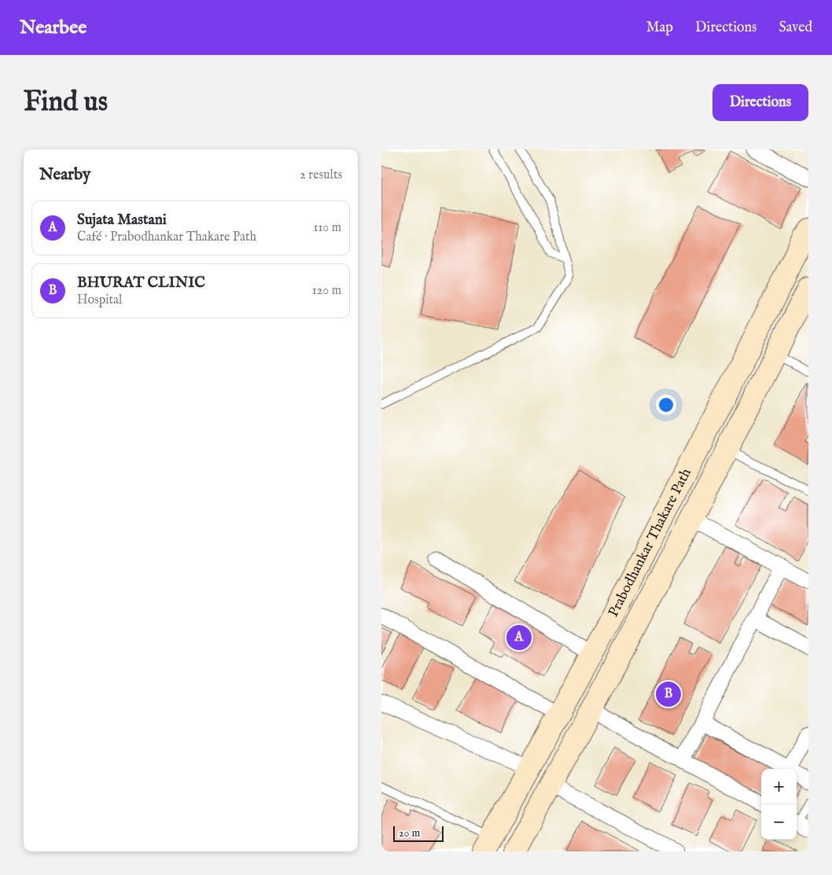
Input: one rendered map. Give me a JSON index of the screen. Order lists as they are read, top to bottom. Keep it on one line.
{"streets":{"main road":["Prabodhankar Thakare Path"]},"scale_bar":"20 m","page":{"header":"Nearbee","nav":["Map","Directions","Saved"],"buttons":"Directions","title":"Find us","heading":["Nearby","2 results"],"list":[{"mark":"A","name":"Sujata Mastani","note":"Café · Prabodhankar Thakare Path","value":"110 m"},{"mark":"B","name":"BHURAT CLINIC","note":"Hospital","value":"120 m"}],"pins":["A","B"],"map_buttons":["+","−"],"scale":"20 m"}}
